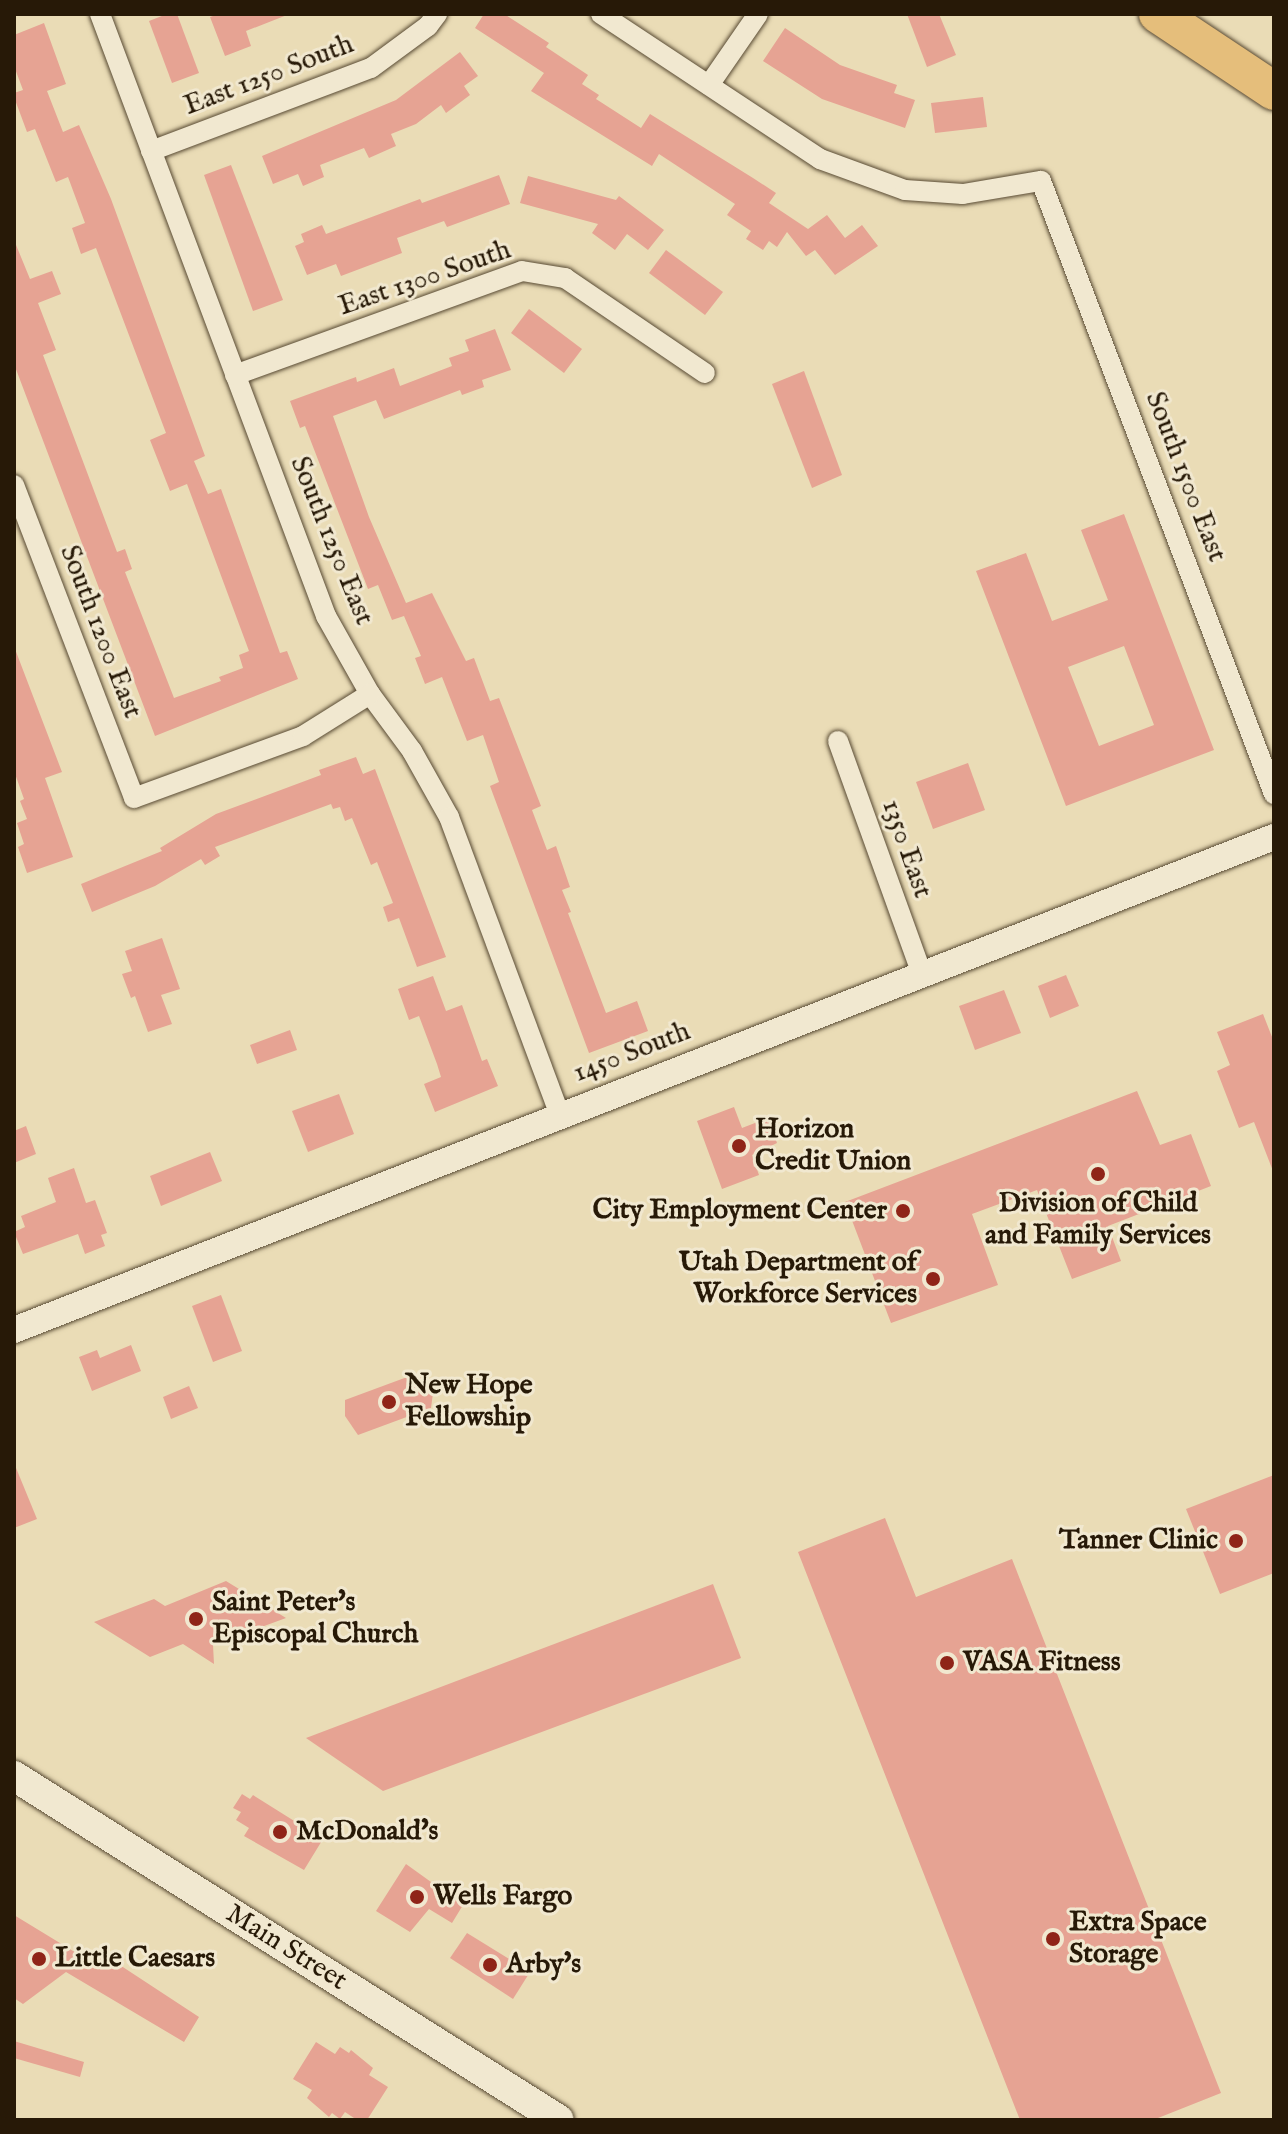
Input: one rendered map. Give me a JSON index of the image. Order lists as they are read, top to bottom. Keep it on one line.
{"streets":{"main road":["Main Street"],"street":["East 1250 South","East 1300 South","South 1500 East","South 1250 East","South 1200 East","1350 East","1450 South"]},"crossings":[["East 1250 South","South 1250 East"],["East 1300 South","South 1250 East"],["South 1250 East","South 1200 East"],["South 1250 East","1450 South"],["1350 East","1450 South"]],"places":["Horizon Credit Union","Division of Child and Family Services","City Employment Center","Utah Department of Workforce Services","New Hope Fellowship","Tanner Clinic","Saint Peter's Episcopal Church","VASA Fitness","McDonald's","Wells Fargo","Extra Space Storage","Little Caesars","Arby's"]}
